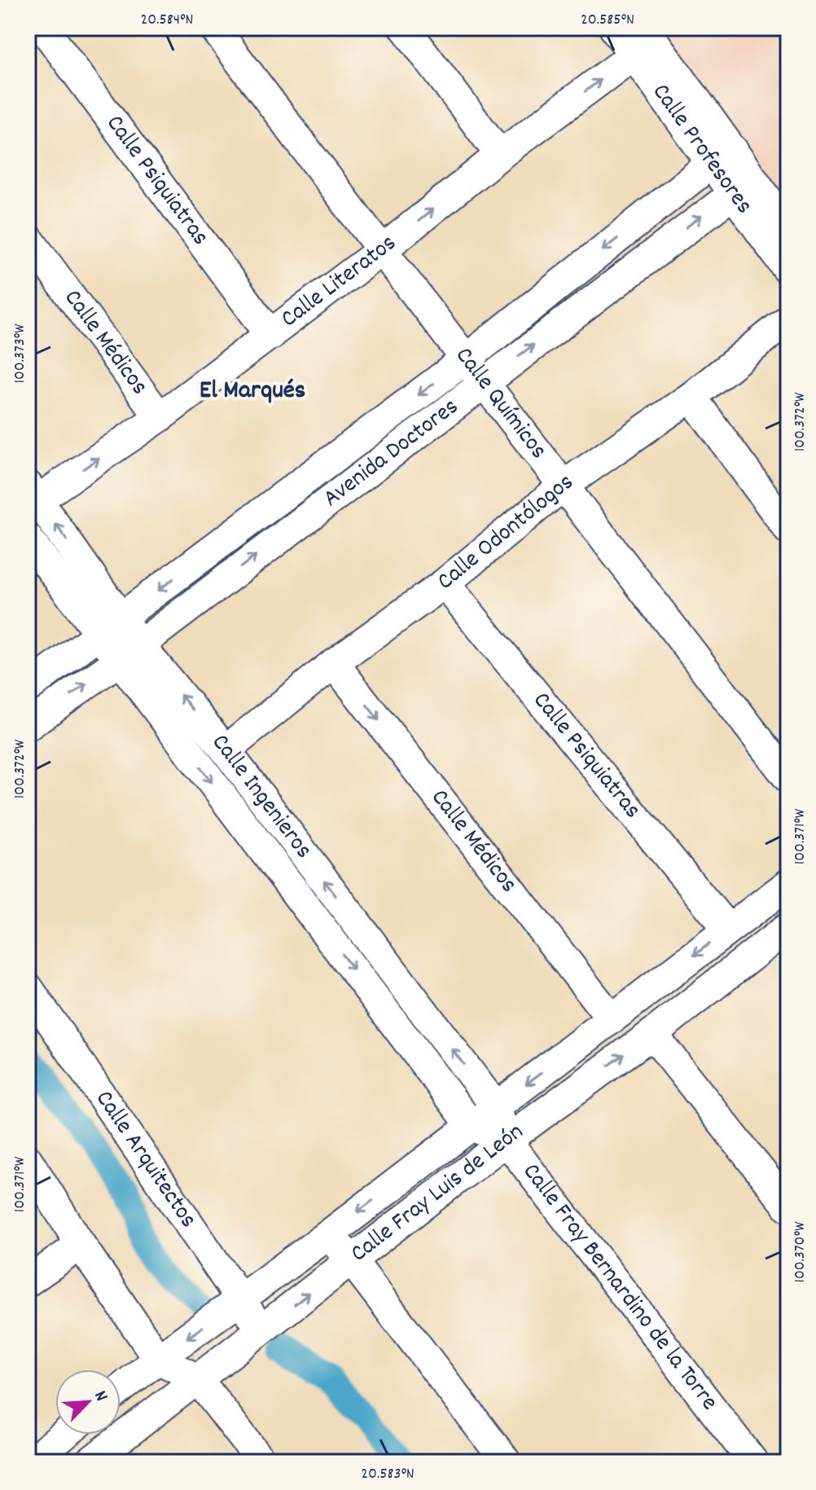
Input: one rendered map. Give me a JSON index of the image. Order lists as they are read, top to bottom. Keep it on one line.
{"streets":{"street":["Calle Profesores","Calle Psiquiatras","Calle Literatos","Calle Médicos","Calle Químicos","Avenida Doctores","Calle Odontólogos","Calle Ingenieros","Calle Arquitectos","Calle Fray Luis de León","Calle Fray Bernardino de la Torre"]},"crossings":[["Calle Profesores","Calle Literatos"],["Calle Profesores","Avenida Doctores"],["Calle Psiquiatras","Calle Literatos"],["Calle Psiquiatras","Calle Odontólogos"],["Calle Psiquiatras","Calle Fray Luis de León"],["Calle Literatos","Calle Médicos"],["Calle Literatos","Calle Químicos"],["Calle Literatos","Calle Ingenieros"],["Calle Médicos","Calle Odontólogos"],["Calle Médicos","Calle Fray Luis de León"],["Calle Químicos","Avenida Doctores"],["Calle Químicos","Calle Odontólogos"],["Avenida Doctores","Calle Ingenieros"],["Calle Odontólogos","Calle Ingenieros"],["Calle Ingenieros","Calle Fray Luis de León"],["Calle Ingenieros","Calle Fray Bernardino de la Torre"],["Calle Arquitectos","Calle Fray Luis de León"],["Calle Fray Luis de León","Calle Fray Bernardino de la Torre"]],"one_way":["Calle Literatos","Calle Médicos"],"districts":["El Marqués"],"north":"top right","coordinates":["20.584°N","20.585°N","100.373°W","100.372°W","100.371°W","100.370°W","20.583°N"]}
